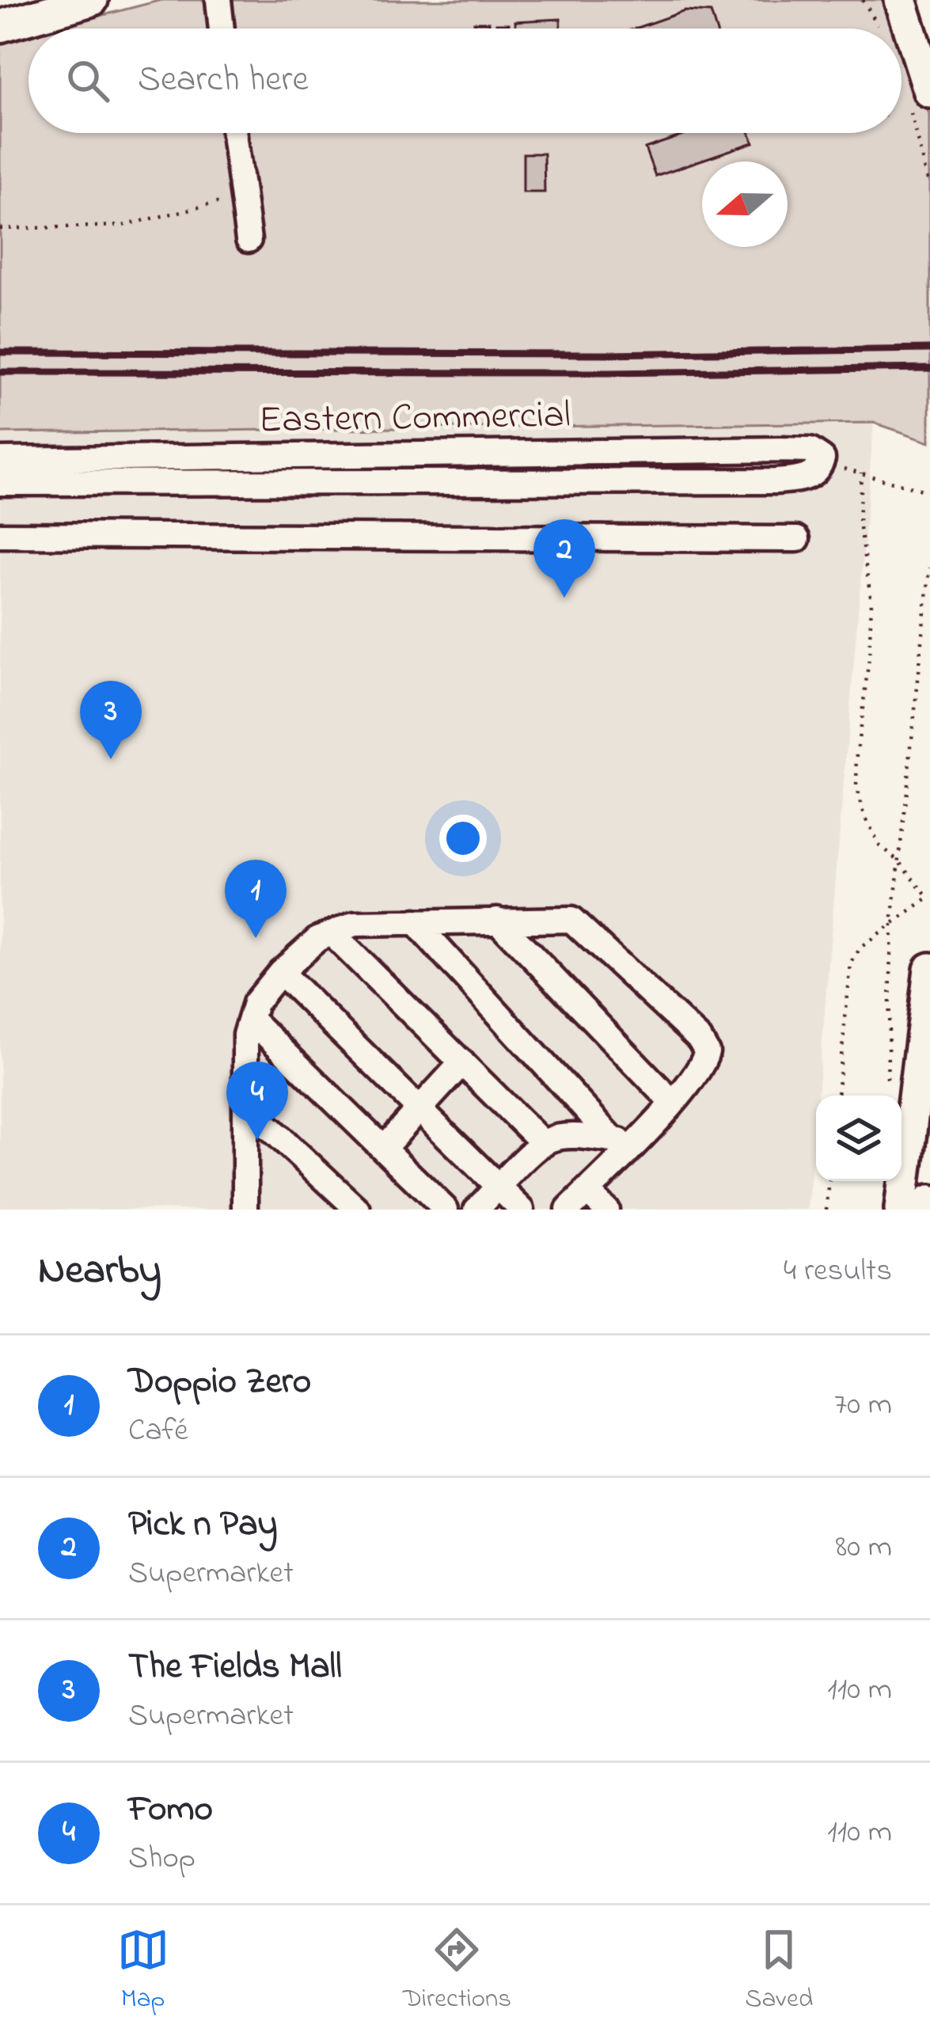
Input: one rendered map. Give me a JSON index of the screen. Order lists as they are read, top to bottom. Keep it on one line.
{"streets":{"lane":["Eastern Commercial"]},"north":"left","page":{"search":"Search here","pins":["2","3","1","4"],"heading":["Nearby","4 results"],"list":[{"mark":"1","name":"Doppio Zero","note":"Café","value":"70 m"},{"mark":"2","name":"Pick n Pay","note":"Supermarket","value":"80 m"},{"mark":"3","name":"The Fields Mall","note":"Supermarket","value":"110 m"},{"mark":"4","name":"Fomo","note":"Shop","value":"110 m"}],"nav":["Map","Directions","Saved"]}}
